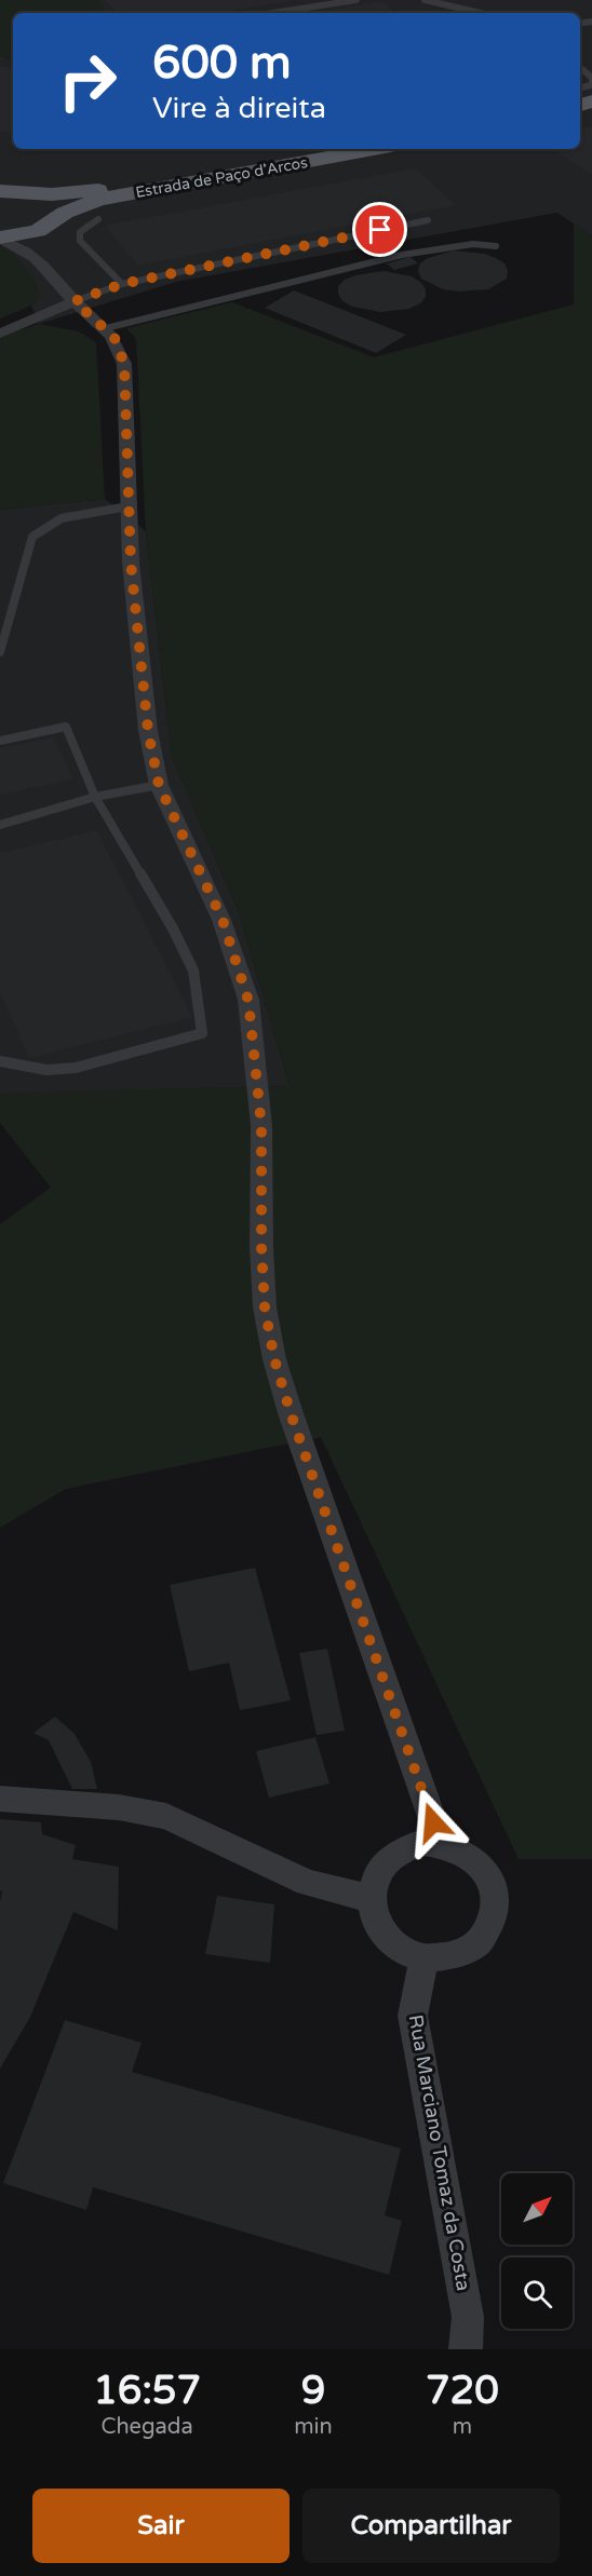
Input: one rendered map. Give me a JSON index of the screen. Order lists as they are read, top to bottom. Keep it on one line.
{"streets":{"main road":["Estrada de Paço d'Arcos"],"street":["Rua Marciano Tomaz da Costa"]},"north":"top right","page":{"turn":["600 m","Vire à direita"],"eta":["16:57","Chegada","9","min","720","m"],"buttons":["Sair","Compartilhar"]}}
